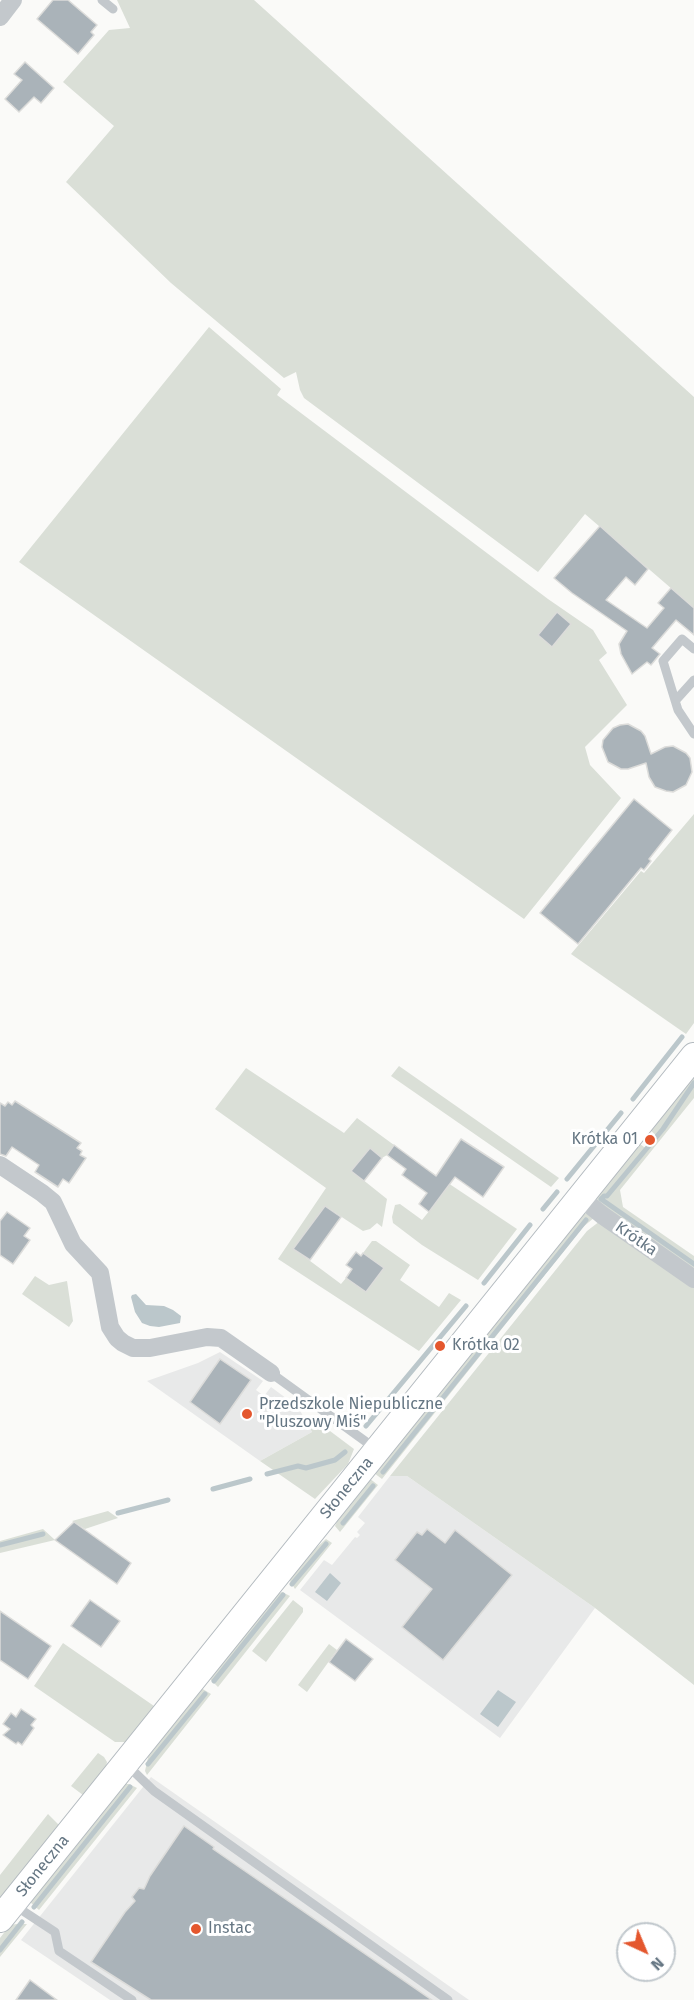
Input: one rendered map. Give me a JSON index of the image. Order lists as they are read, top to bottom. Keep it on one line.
{"streets":{"main road":["Słoneczna"],"street":["Krótka"]},"crossings":[["Krótka","Słoneczna"]],"places":["Krótka 01","Krótka 02","Przedszkole Niepubliczne \"Pluszowy Miś\"","Instac"],"north":"bottom right"}
